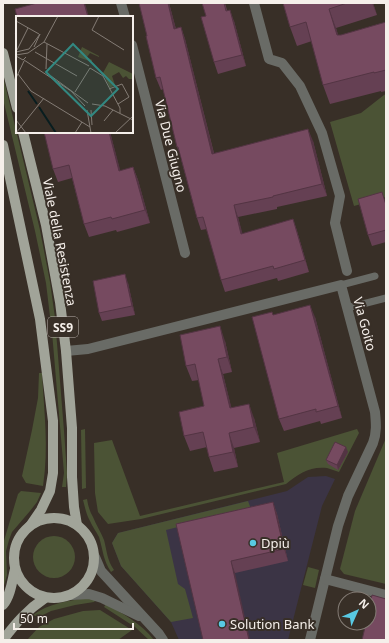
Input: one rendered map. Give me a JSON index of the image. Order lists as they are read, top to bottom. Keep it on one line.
{"streets":{"main road":["Viale della Resistenza","SS9"],"street":["Via Due Giugno","Via Goito"]},"crossings":[["Viale della Resistenza","Via Goito"],["Viale della Resistenza","SS9"]],"places":["Dpiù","Solution Bank"],"scale_bar":"50 m","north":"top right"}
